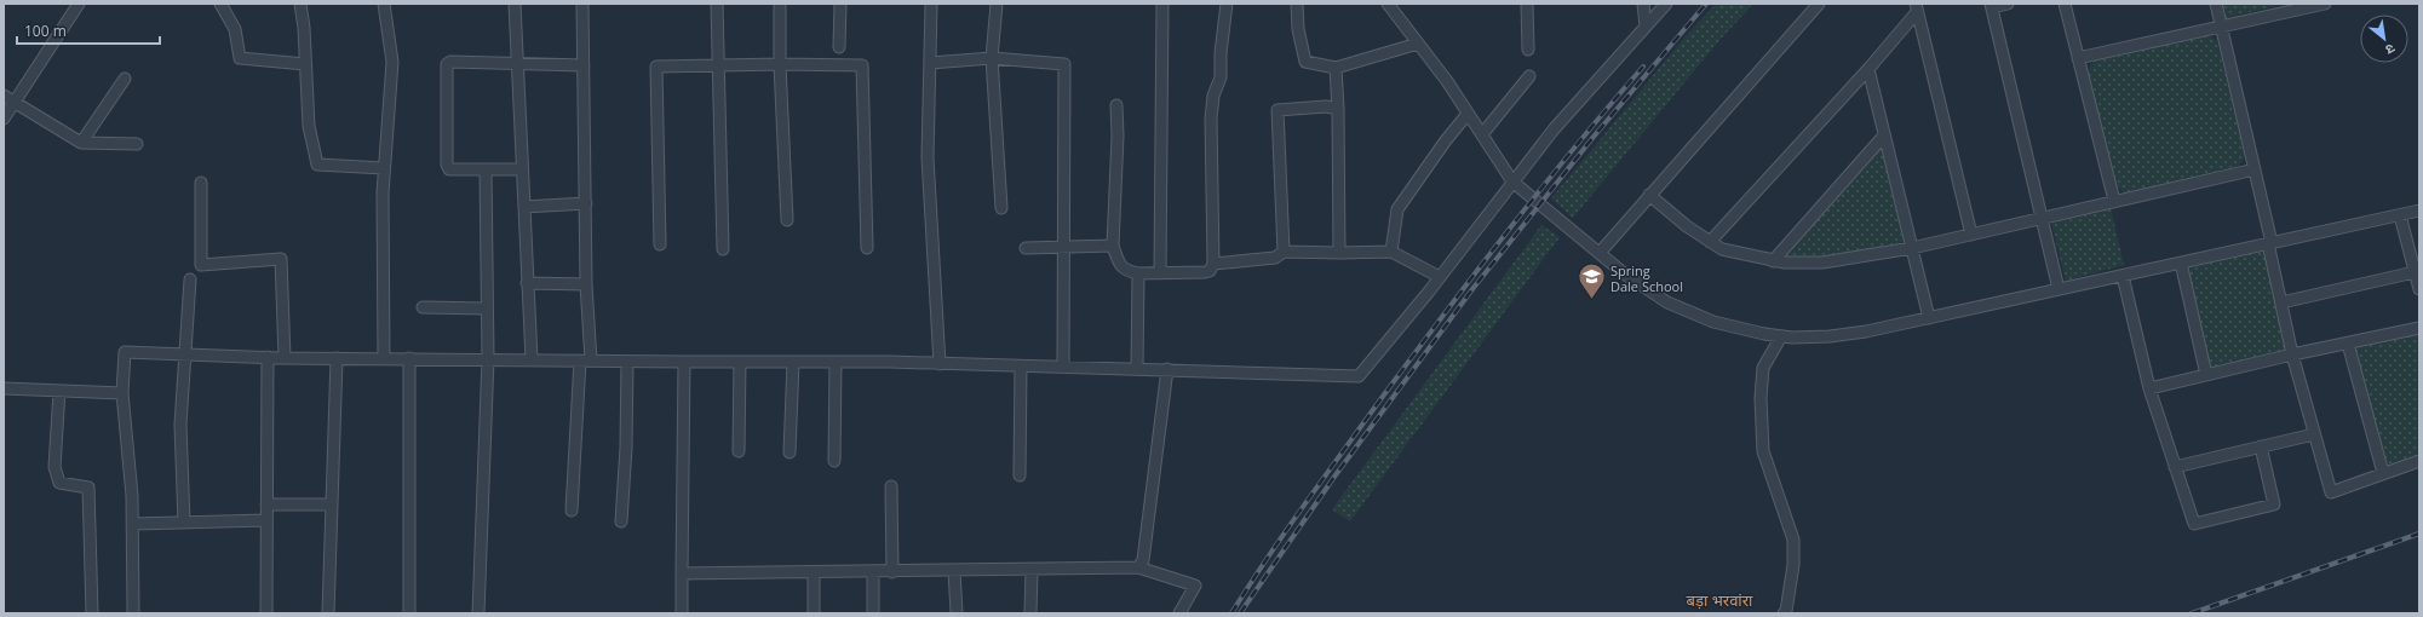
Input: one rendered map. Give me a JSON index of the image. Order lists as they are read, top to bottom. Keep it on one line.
{"districts":["बड़ा भरवांरा"],"places":{"school or university":["Spring Dale School"]},"scale_bar":"100 m","north":"bottom right"}
